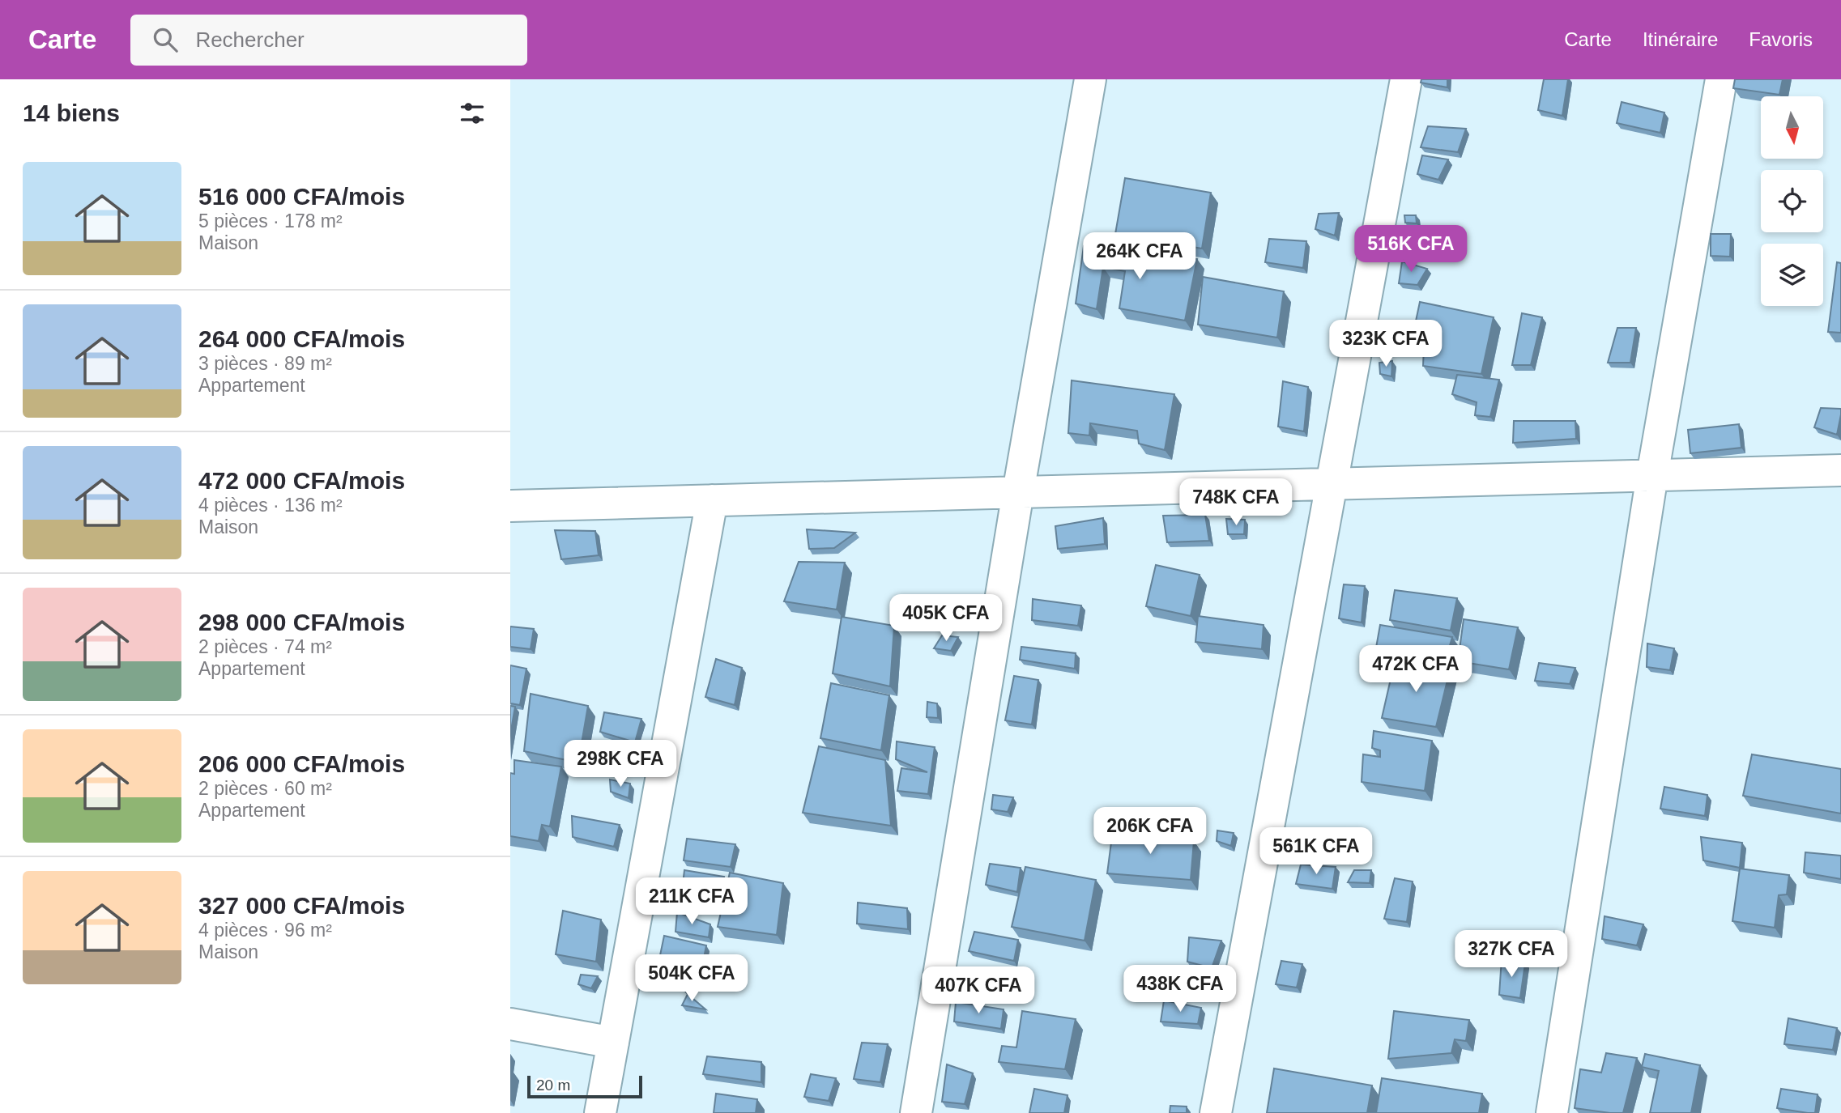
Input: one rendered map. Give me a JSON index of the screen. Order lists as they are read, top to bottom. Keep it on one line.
{"scale_bar":"20 m","north":"bottom","page":{"header":"Carte","search":"Rechercher","nav":["Carte","Itinéraire","Favoris"],"heading":"14 biens","list":[{"name":"516 000 CFA/mois","note":"5 pièces · 178 m² · Maison"},{"name":"264 000 CFA/mois","note":"3 pièces · 89 m² · Appartement"},{"name":"472 000 CFA/mois","note":"4 pièces · 136 m² · Maison"},{"name":"298 000 CFA/mois","note":"2 pièces · 74 m² · Appartement"},{"name":"206 000 CFA/mois","note":"2 pièces · 60 m² · Appartement"},{"name":"327 000 CFA/mois","note":"4 pièces · 96 m² · Maison"}],"price":["516K CFA","264K CFA","323K CFA","748K CFA","405K CFA","472K CFA","298K CFA","206K CFA","561K CFA","211K CFA","327K CFA","504K CFA","438K CFA","407K CFA"],"scale":"20 m"}}
